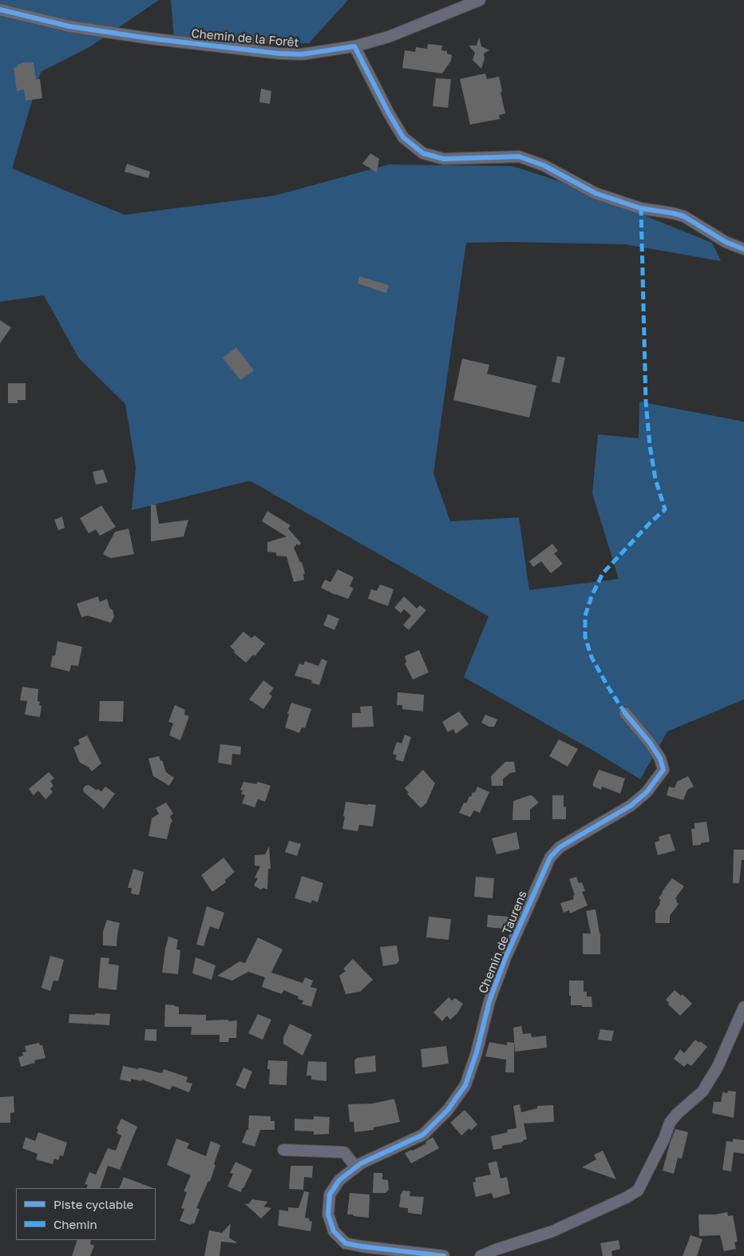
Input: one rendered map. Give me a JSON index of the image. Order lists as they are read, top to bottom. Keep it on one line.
{"streets":{"street":["Chemin de la Forêt","Chemin de Taurens"]},"legend":["Piste cyclable","Chemin"]}
